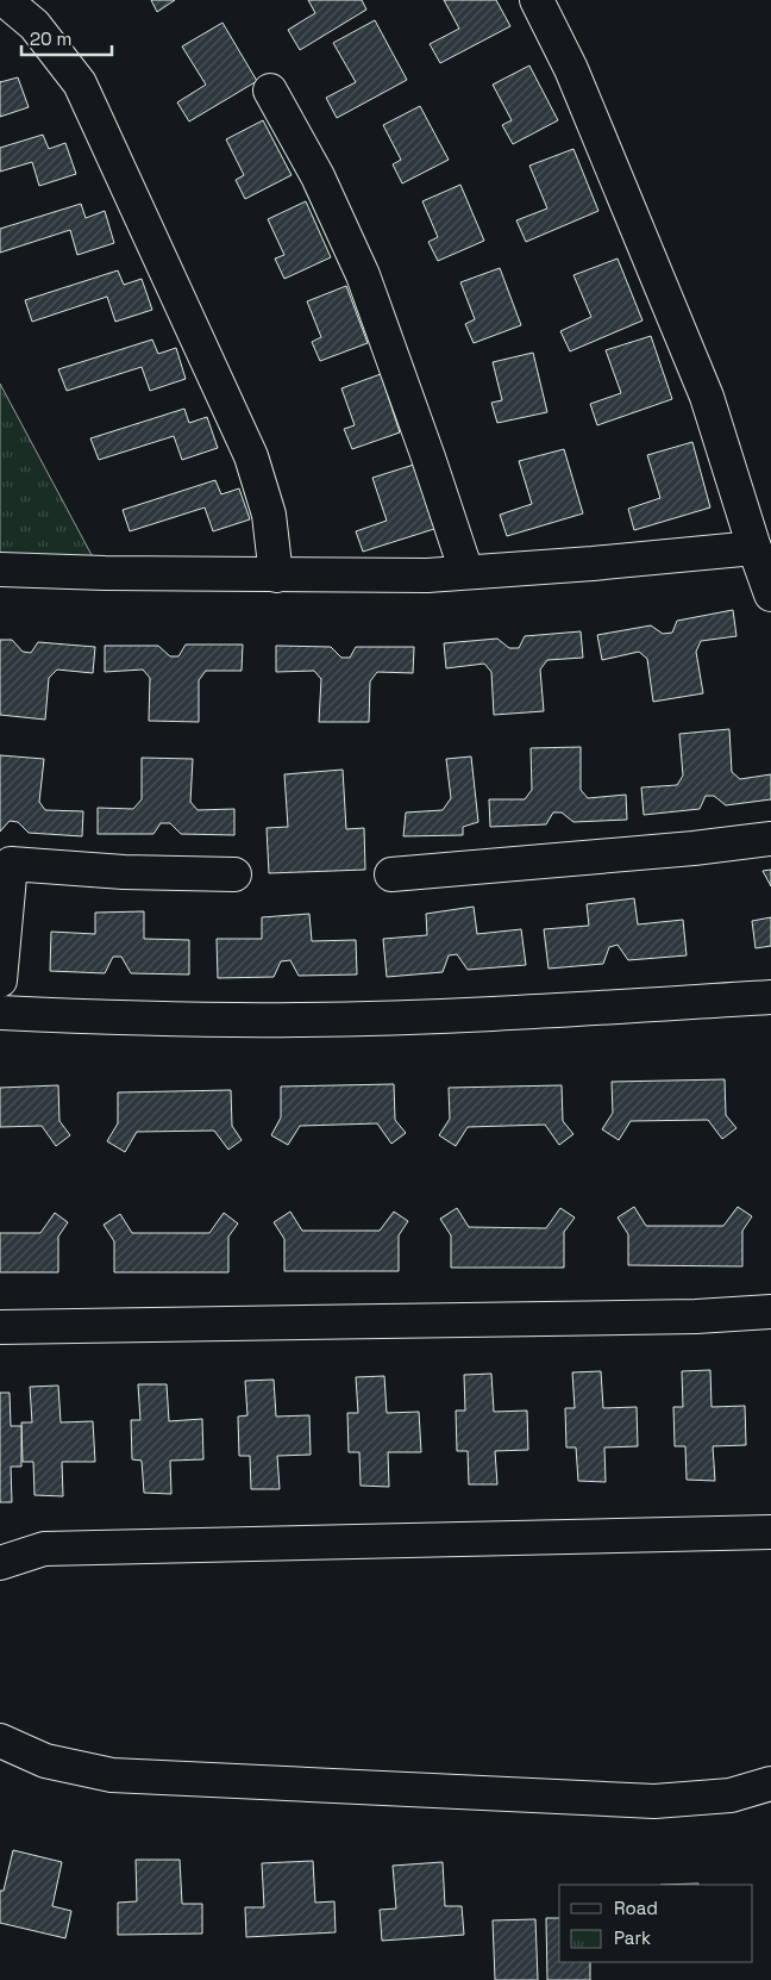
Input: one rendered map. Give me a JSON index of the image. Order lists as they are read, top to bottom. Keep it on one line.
{"legend":["Road","Park"],"scale_bar":"20 m"}
